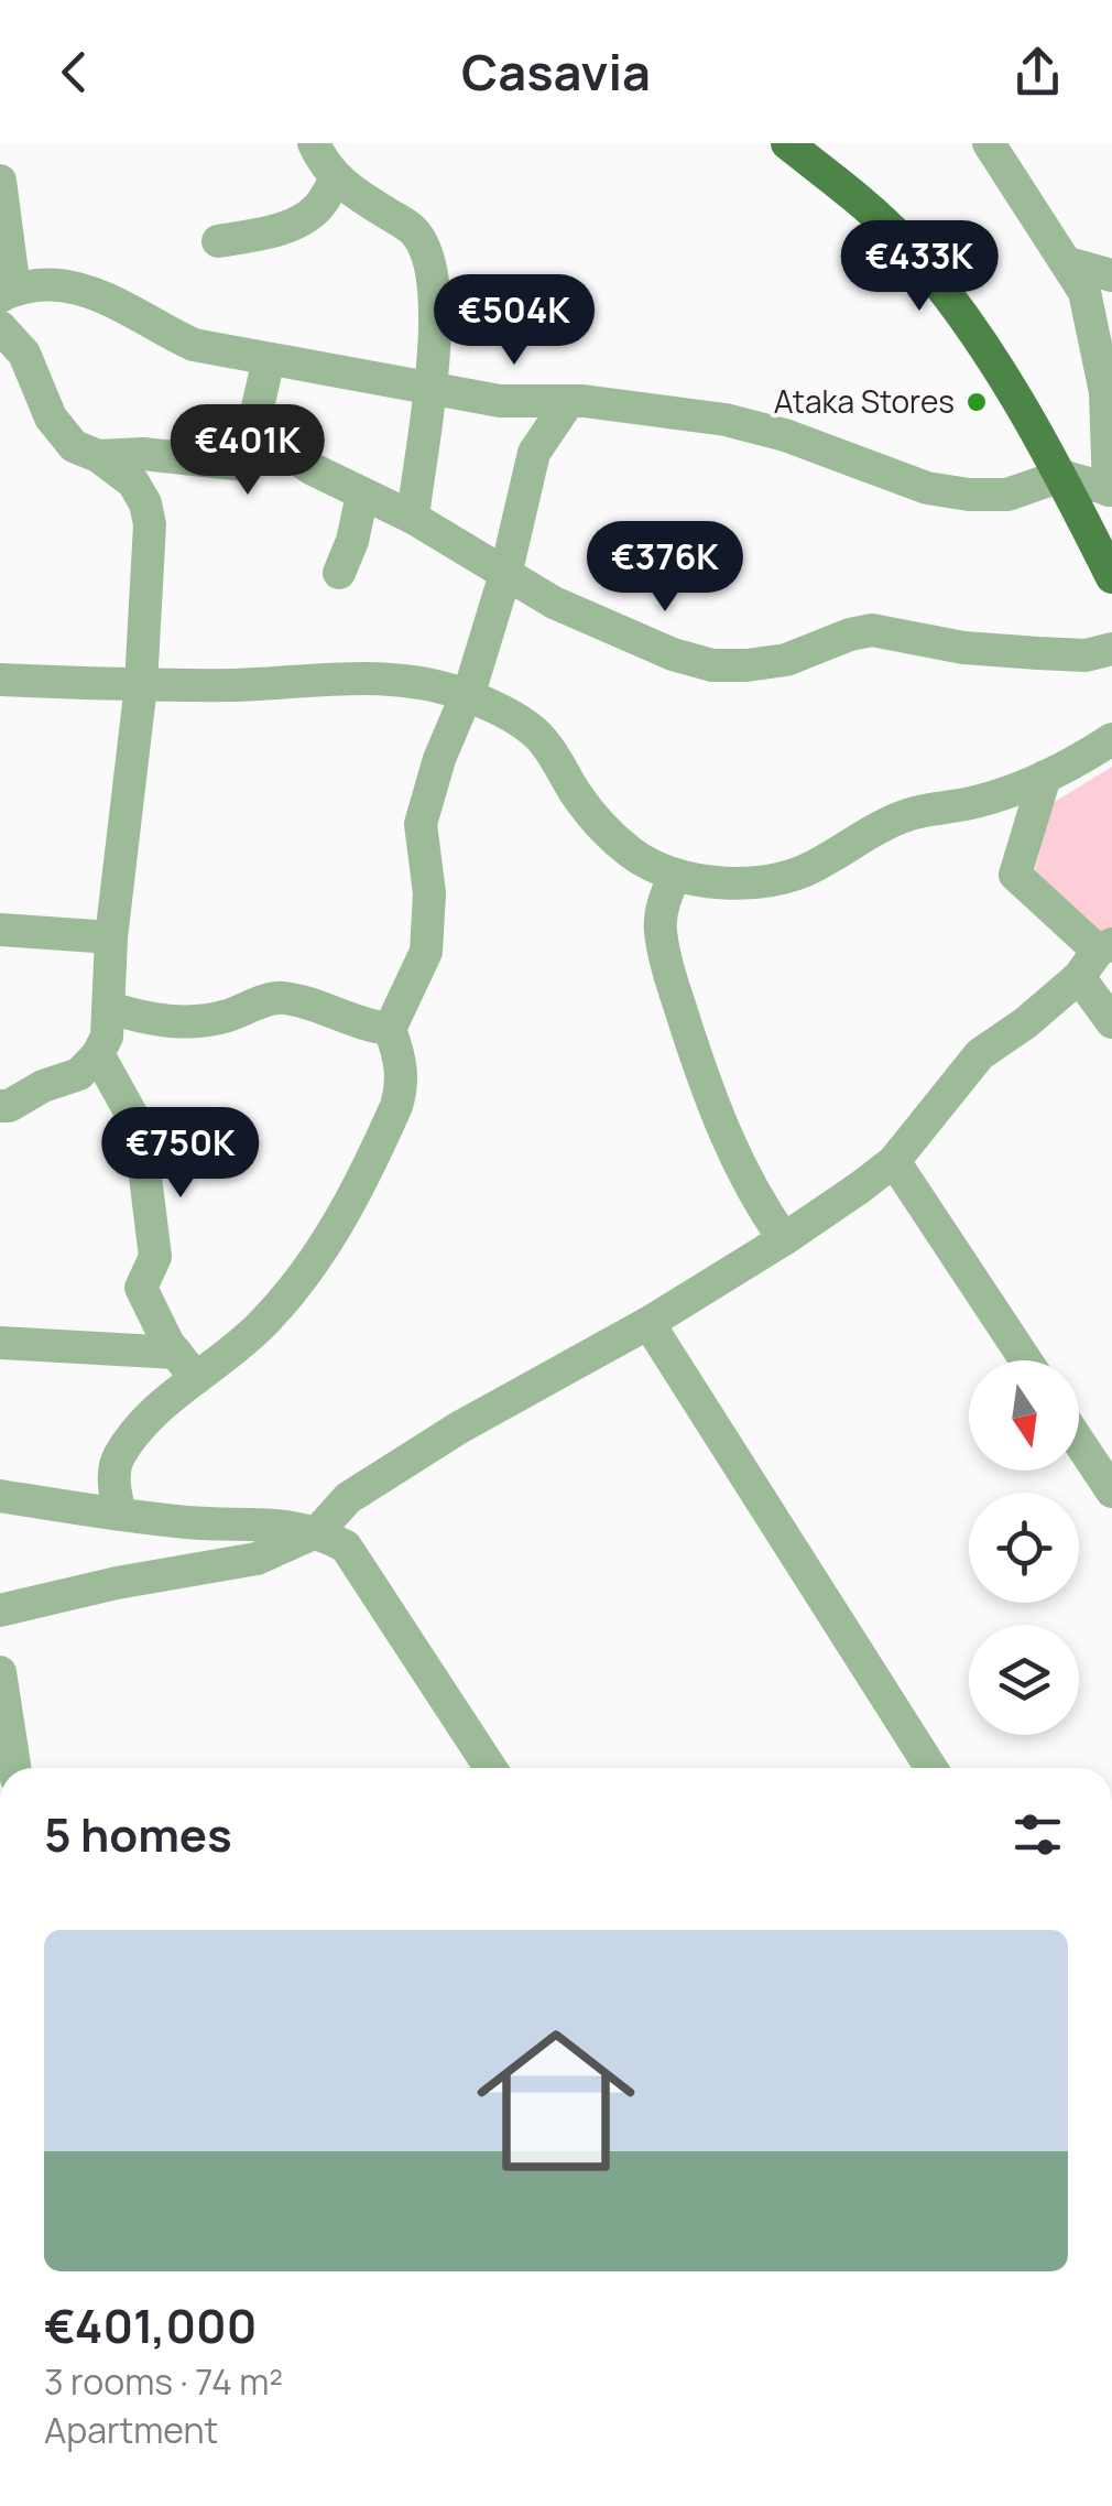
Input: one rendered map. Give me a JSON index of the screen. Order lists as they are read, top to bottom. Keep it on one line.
{"places":["Ataka Stores"],"north":"bottom","page":{"header":"Casavia","price":["€433K","€504K","€401K","€376K","€750K"],"heading":"5 homes","list":[{"name":"€401,000","note":"3 rooms · 74 m² · Apartment"}]}}
